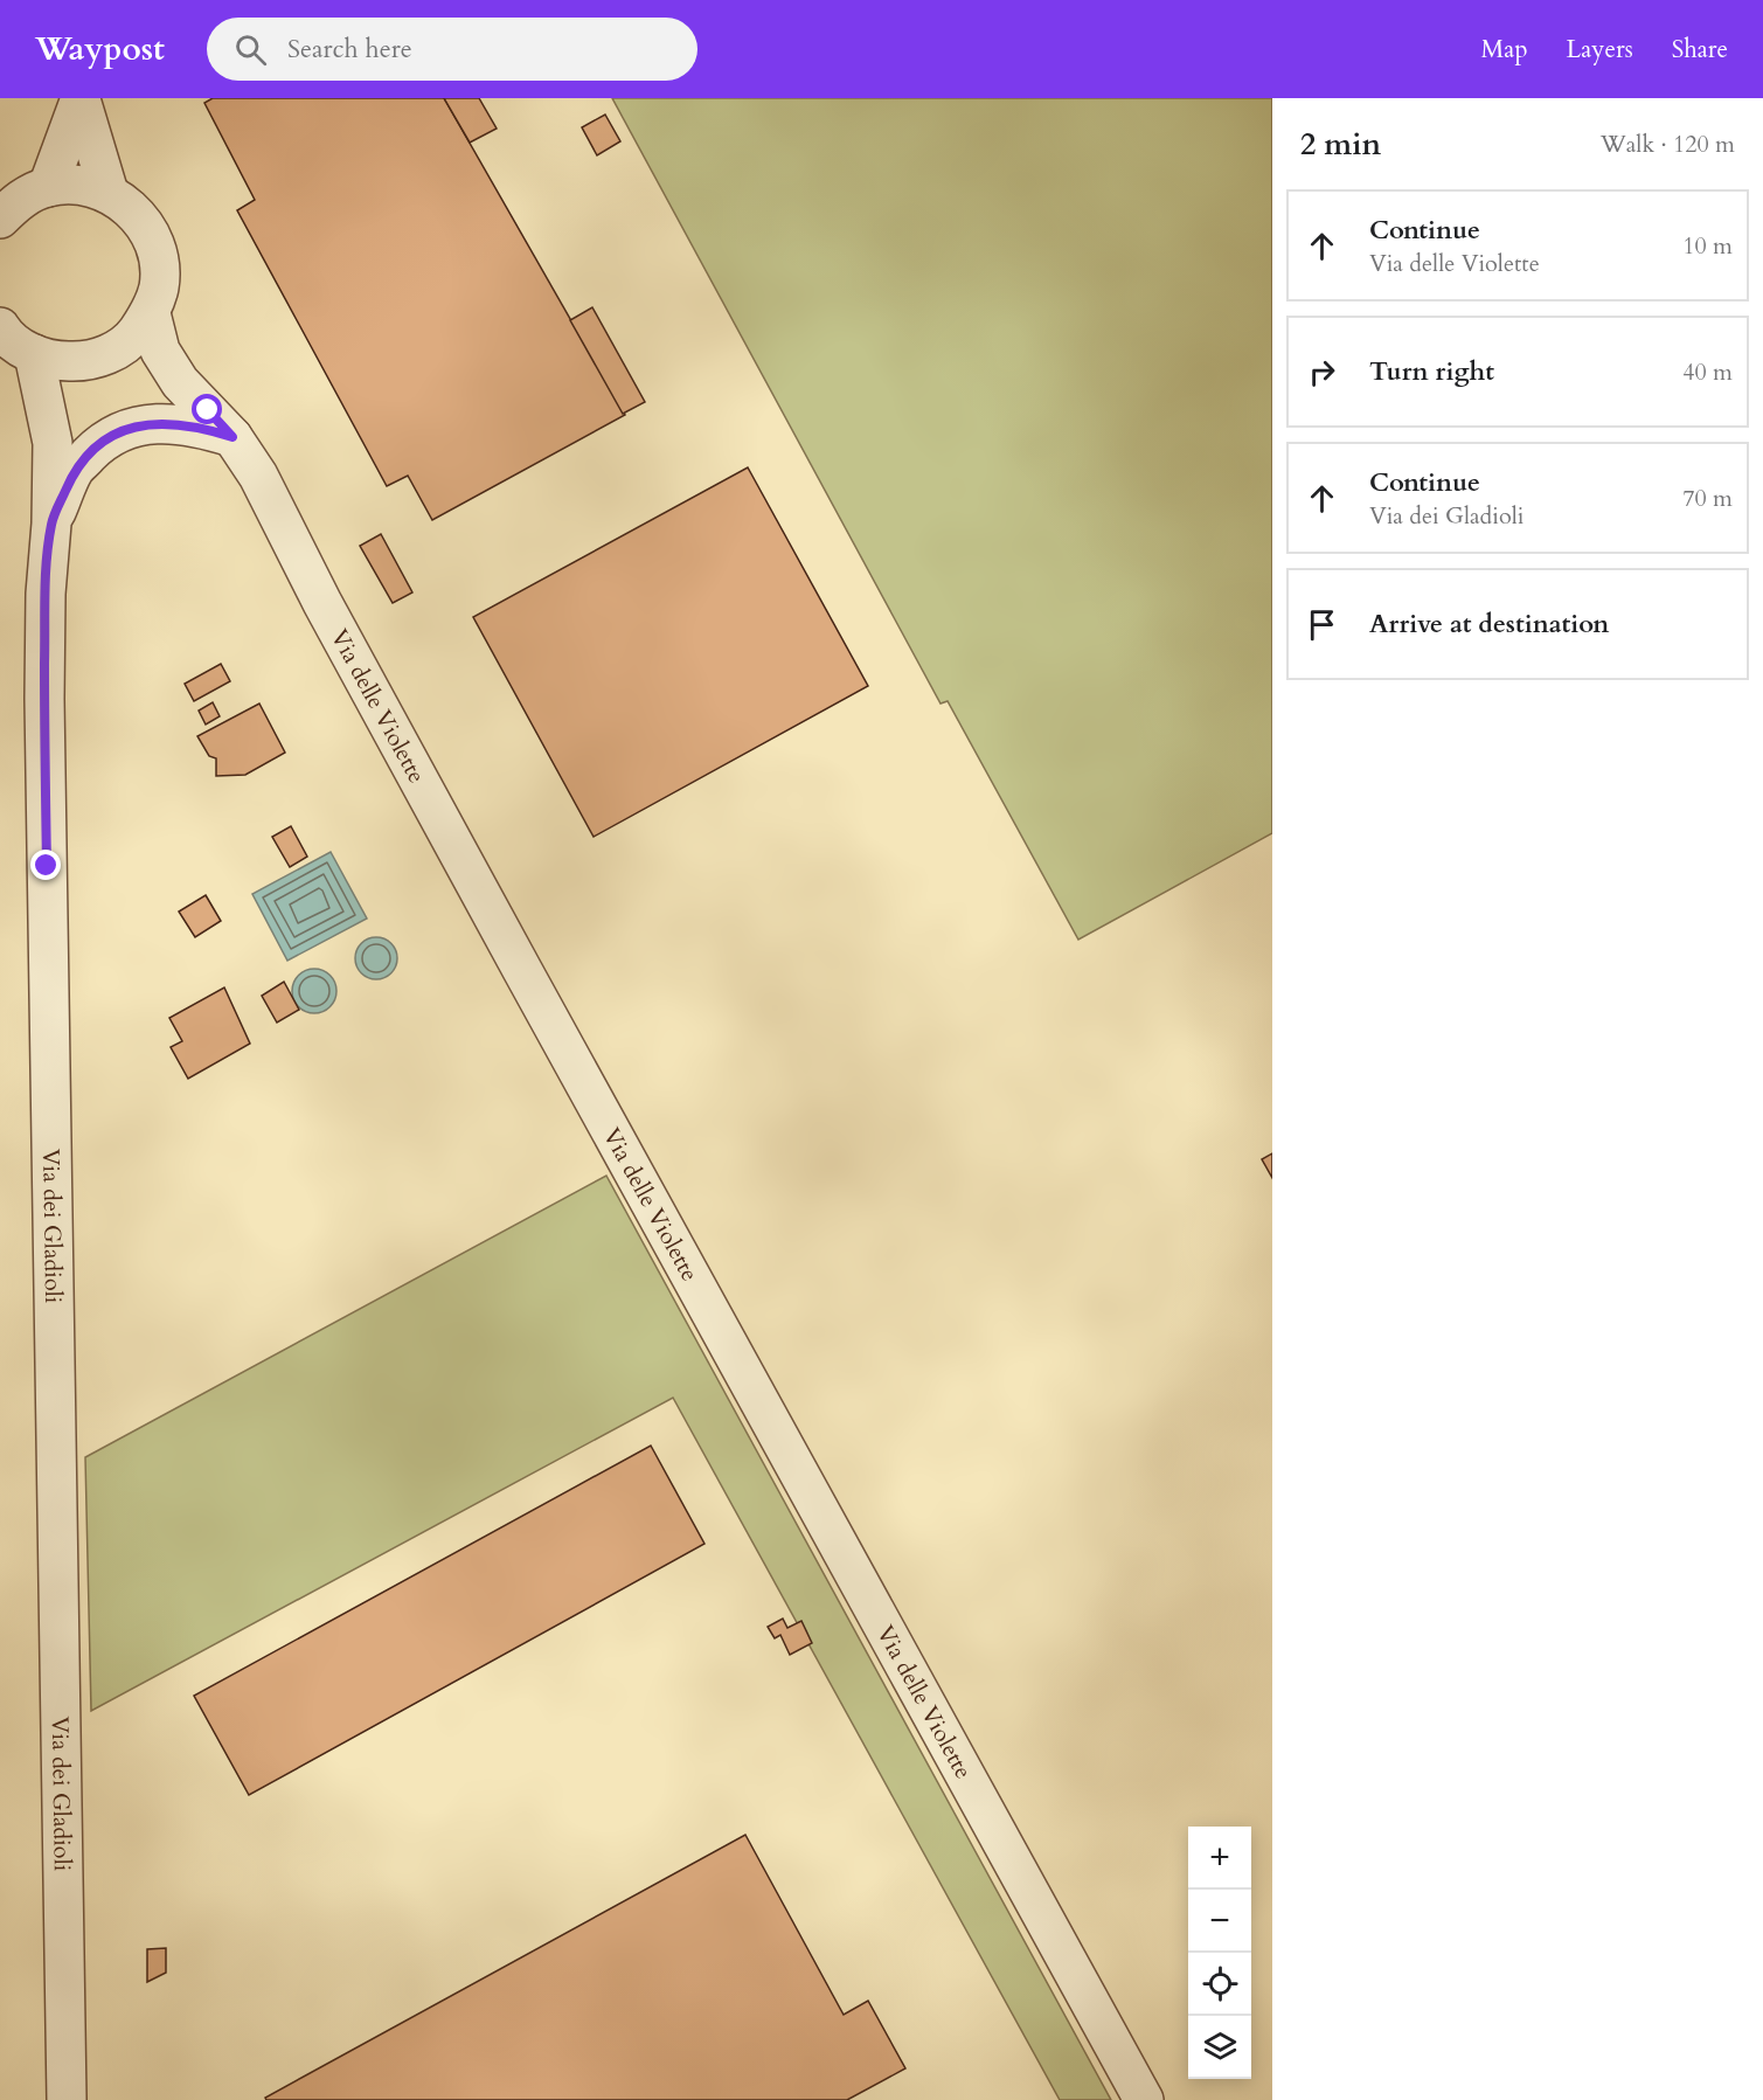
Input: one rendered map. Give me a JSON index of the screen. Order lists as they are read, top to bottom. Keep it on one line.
{"streets":{"street":["Via delle Violette","Via dei Gladioli"]},"page":{"header":"Waypost","search":"Search here","nav":["Map","Layers","Share"],"heading":["2 min","Walk · 120 m"],"list":[["Continue","Via delle Violette","10 m"],["Turn right","40 m"],["Continue","Via dei Gladioli","70 m"],"Arrive at destination"],"map_buttons":["+","−"]}}
